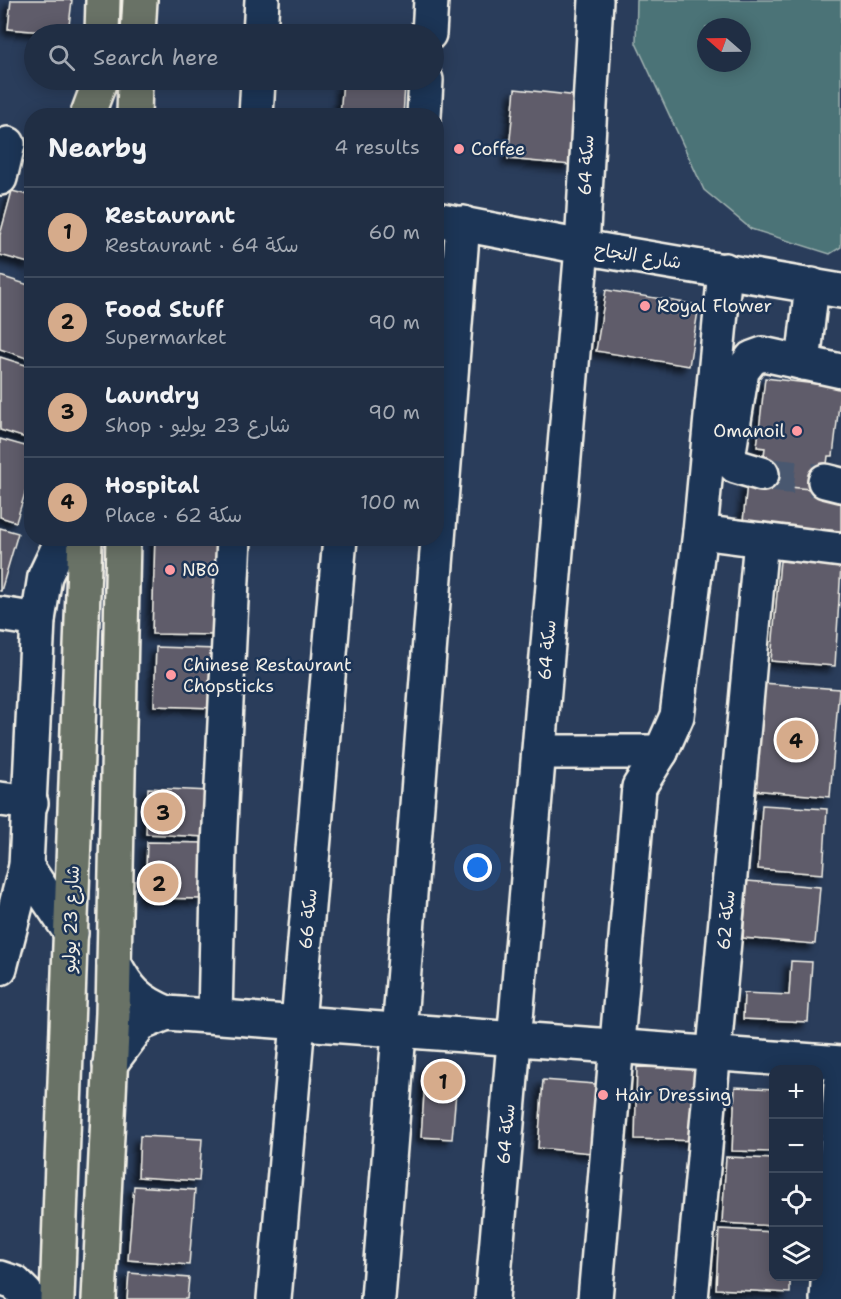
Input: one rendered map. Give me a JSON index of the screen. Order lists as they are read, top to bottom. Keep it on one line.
{"streets":{"main road":["شارع 23 يوليو"],"street":["سكة 64","شارع النجاح","سكة 66","سكة 62"]},"crossings":[["سكة 64","شارع النجاح"]],"places":["Coffee","Royal Flower","Omanoil","NBO","Chinese Restaurant Chopsticks","Hair Dressing"],"north":"left","page":{"search":"Search here","heading":["Nearby","4 results"],"list":[{"mark":"1","name":"Restaurant","note":"Restaurant · سكة 64","value":"60 m"},{"mark":"2","name":"Food Stuff","note":"Supermarket","value":"90 m"},{"mark":"3","name":"Laundry","note":"Shop · شارع 23 يوليو","value":"90 m"},{"mark":"4","name":"Hospital","note":"Place · سكة 62","value":"100 m"}],"pins":["4","3","2","1"],"map_buttons":["+","−"]}}
